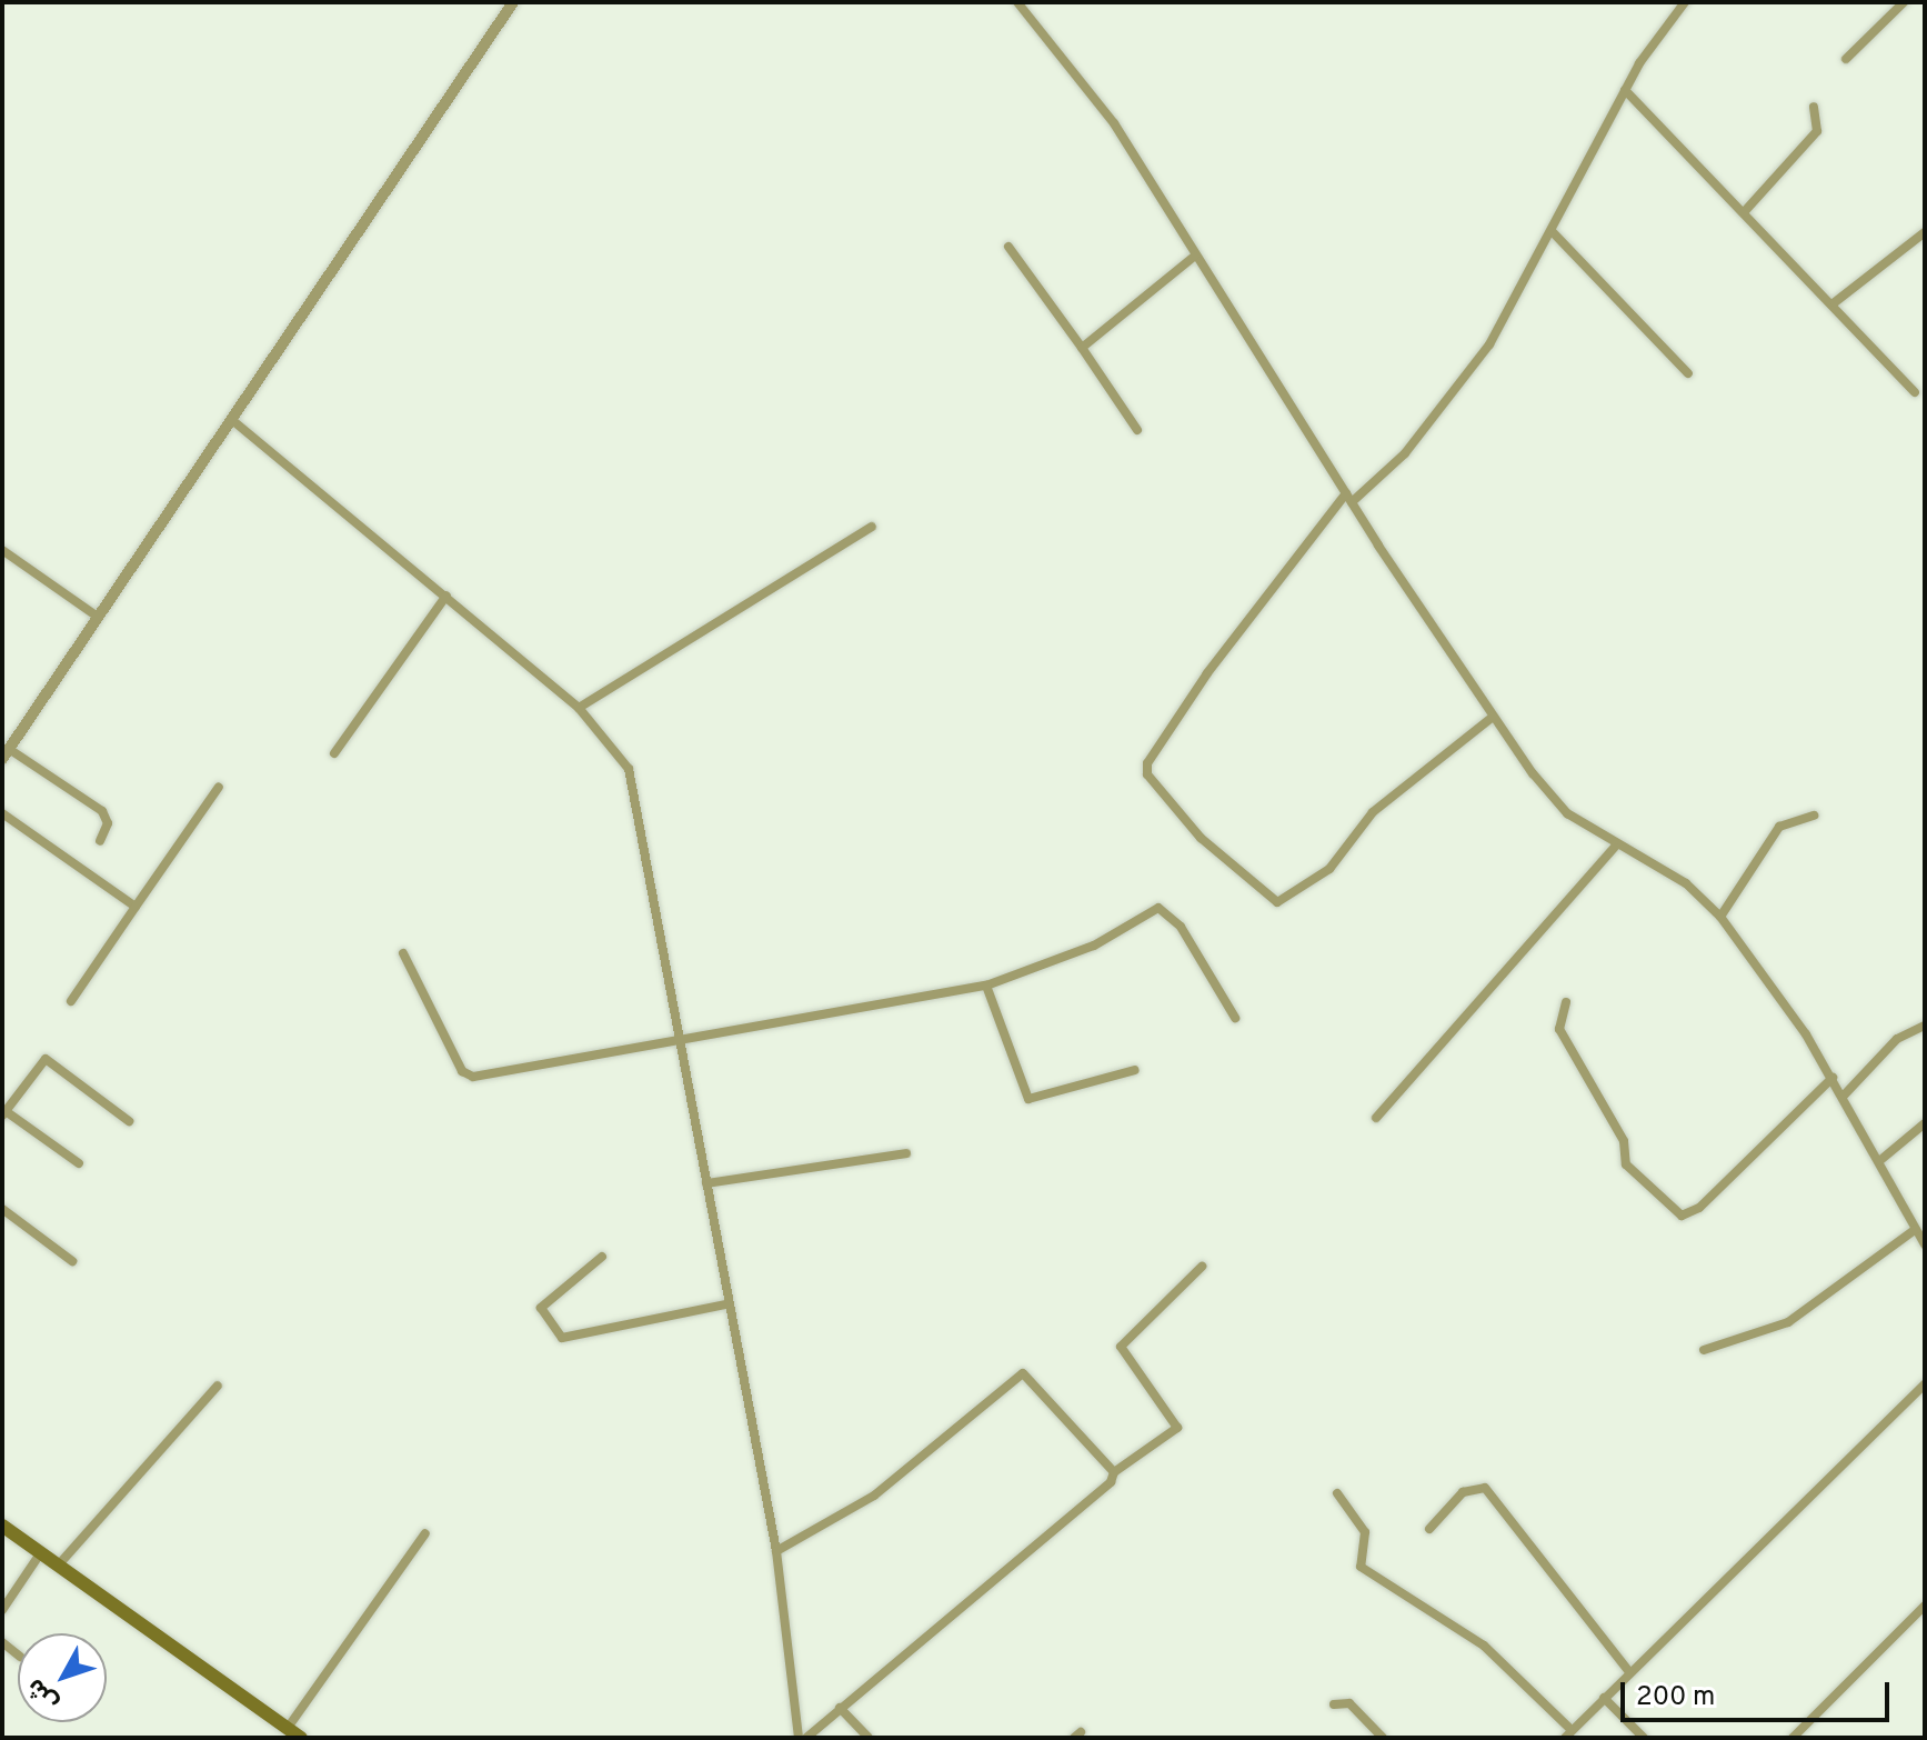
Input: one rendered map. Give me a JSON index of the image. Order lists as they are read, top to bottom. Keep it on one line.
{"scale_bar":"200 m","north":"bottom left"}
